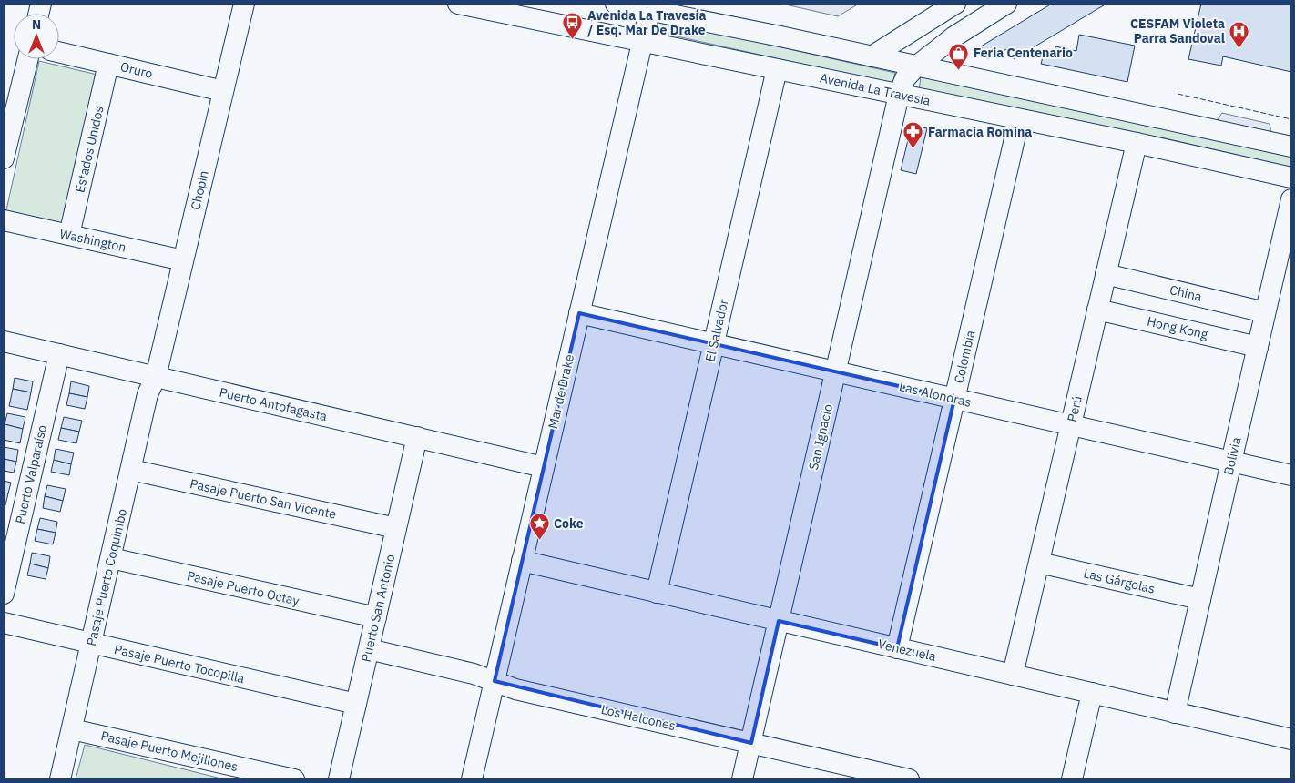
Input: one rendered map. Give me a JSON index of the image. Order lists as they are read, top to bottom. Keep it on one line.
{"streets":{"street":["Oruro","Avenida La Travesía","Estados Unidos","Chopin","Washington","China","Hong Kong","El Salvador","Colombia","Mar de Drake","Las Alondras","Puerto Antofagasta","Perú","San Ignacio","Bolivia","Puerto Valparaíso","Pasaje Puerto San Vicente","Pasaje Puerto Coquimbo","Las Gárgolas","Pasaje Puerto Octay","Puerto San Antonio","Venezuela","Pasaje Puerto Tocopilla","Los Halcones","Pasaje Puerto Mejillones"]},"crossings":[["Oruro","Estados Unidos"],["Oruro","Chopin"],["Avenida La Travesía","El Salvador"],["Avenida La Travesía","Colombia"],["Avenida La Travesía","Mar de Drake"],["Avenida La Travesía","Perú"],["Avenida La Travesía","San Ignacio"],["Estados Unidos","Washington"],["Chopin","Washington"],["Chopin","Puerto Antofagasta"],["Chopin","Pasaje Puerto Coquimbo"],["China","Perú"],["China","Bolivia"],["Hong Kong","Perú"],["Hong Kong","Bolivia"],["El Salvador","Las Alondras"],["El Salvador","Venezuela"],["Colombia","Las Alondras"],["Colombia","Venezuela"],["Mar de Drake","Las Alondras"],["Mar de Drake","Puerto Antofagasta"],["Mar de Drake","Venezuela"],["Mar de Drake","Los Halcones"],["Las Alondras","Perú"],["Las Alondras","San Ignacio"],["Las Alondras","Bolivia"],["Puerto Antofagasta","Puerto Valparaíso"],["Puerto Antofagasta","Pasaje Puerto Coquimbo"],["Puerto Antofagasta","Puerto San Antonio"],["Perú","Las Gárgolas"],["Perú","Venezuela"],["San Ignacio","Venezuela"],["San Ignacio","Los Halcones"],["Bolivia","Las Gárgolas"],["Bolivia","Venezuela"],["Pasaje Puerto San Vicente","Pasaje Puerto Coquimbo"],["Pasaje Puerto San Vicente","Puerto San Antonio"],["Pasaje Puerto Coquimbo","Pasaje Puerto Octay"],["Pasaje Puerto Coquimbo","Pasaje Puerto Tocopilla"],["Pasaje Puerto Coquimbo","Pasaje Puerto Mejillones"],["Pasaje Puerto Octay","Puerto San Antonio"],["Puerto San Antonio","Pasaje Puerto Tocopilla"],["Puerto San Antonio","Los Halcones"]],"places":{"bus stop":["Avenida La Travesía / Esq. Mar De Drake"],"hospital":["CESFAM Violeta Parra Sandoval"],"shop":["Feria Centenario"],"pharmacy":["Farmacia Romina"],"place":["Coke"]},"north":"top"}
